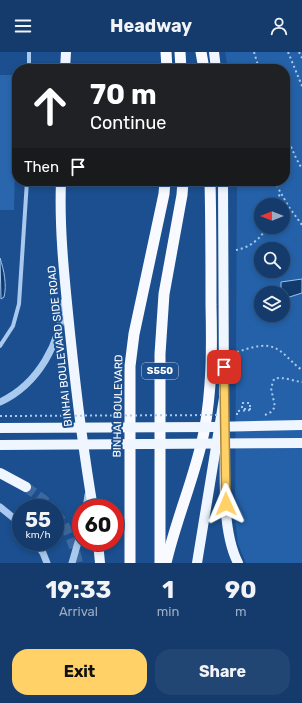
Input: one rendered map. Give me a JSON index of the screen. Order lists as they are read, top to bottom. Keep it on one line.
{"streets":{"highway":["S550","BINHAI BOULEVARD"],"main road":["BINHAI BOULEVARD SIDE ROAD"]},"north":"left","page":{"header":"Headway","turn":["70 m","Continue"],"then":"Then","speed":"55 km/h","limit":"60","eta":["19:33","Arrival","1","min","90","m"],"buttons":["Exit","Share"]}}
